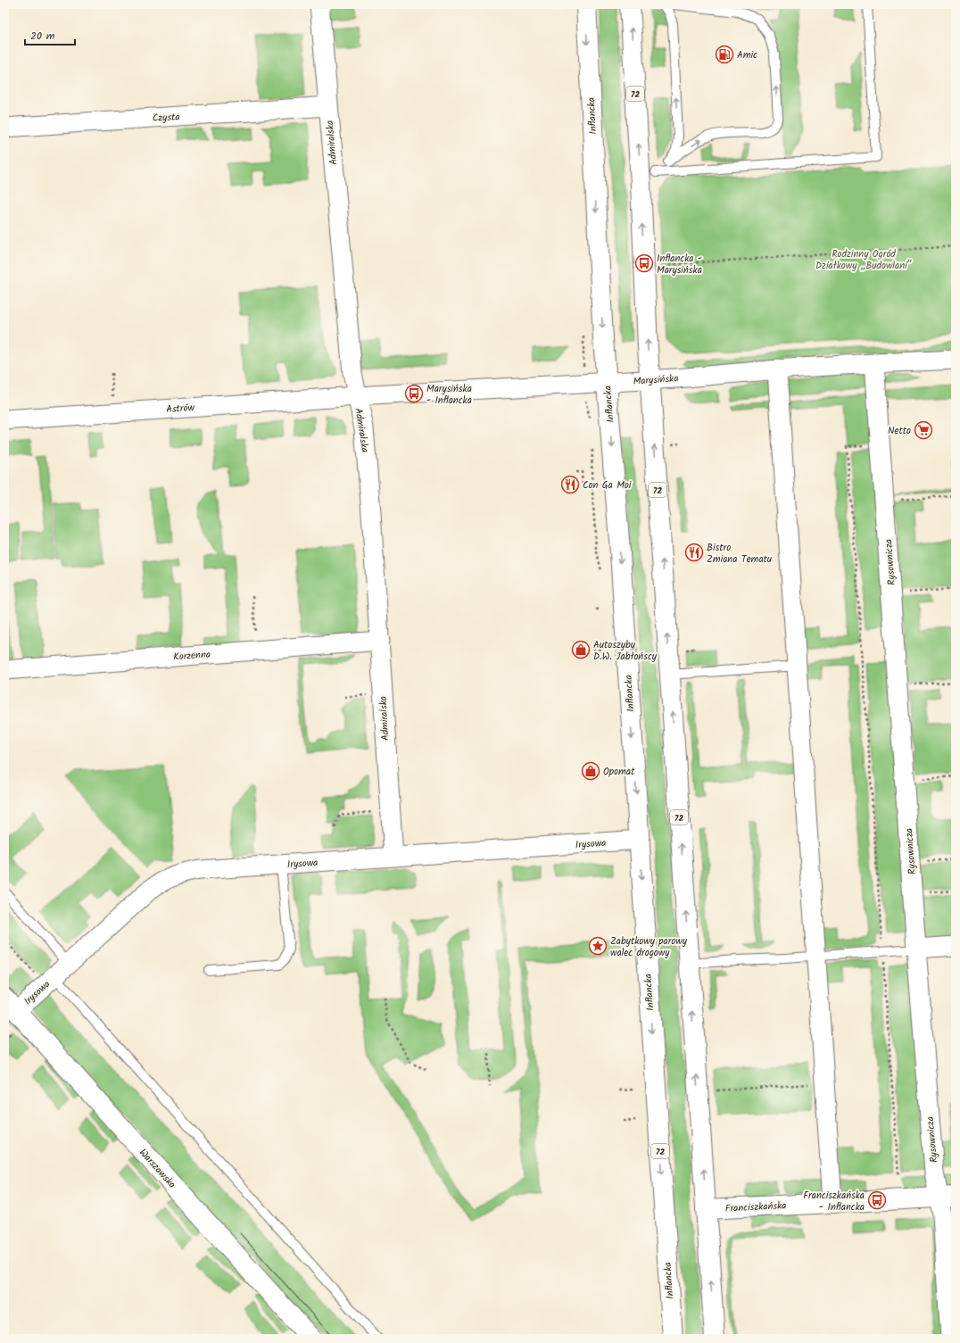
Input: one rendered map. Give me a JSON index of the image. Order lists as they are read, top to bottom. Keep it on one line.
{"streets":{"main road":["72","Inflancka","Warszawska","Franciszkańska"],"street":["Czysta","Admiralska","Marysińska","Astrów","Rysownicza","Korzenna","Irysowa"]},"crossings":[["72","Marysińska"],["72","Franciszkańska"],["Inflancka","Marysińska"],["Inflancka","Irysowa"],["Czysta","Admiralska"],["Admiralska","Marysińska"],["Admiralska","Astrów"],["Admiralska","Korzenna"],["Admiralska","Irysowa"],["Marysińska","Astrów"],["Marysińska","Rysownicza"],["Rysownicza","Franciszkańska"],["Irysowa","Warszawska"]],"parks":["Rodzinny Ogród Działkowy „Budowlani”"],"places":{"fuel station":["Amic"],"bus stop":["Inflancka - Marysińska","Marysińska - Inflancka","Franciszkańska - Inflancka"],"supermarket":["Netto"],"restaurant":["Con Ga Moi","Bistro Zmiana Tematu"],"shop":["Autoszyby D.W. Jabłońscy","Opomat"],"place":["Zabytkowy parowy walec drogowy"]},"scale_bar":"20 m"}
